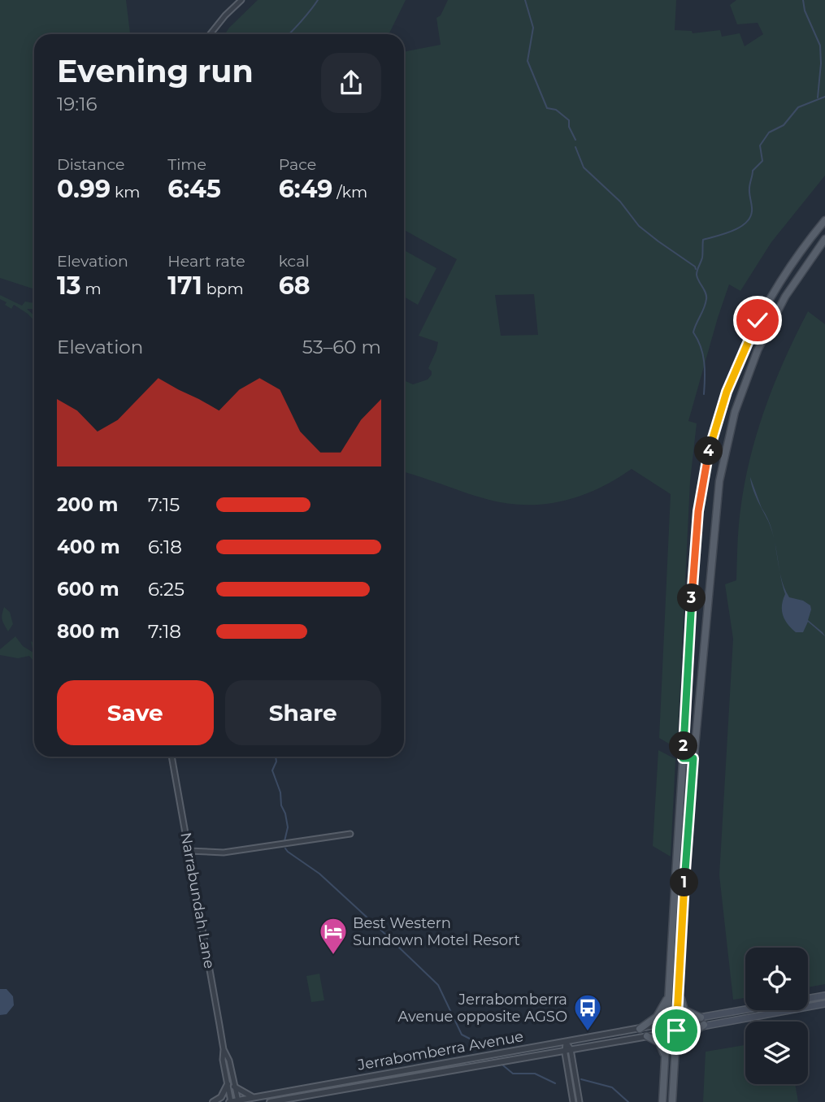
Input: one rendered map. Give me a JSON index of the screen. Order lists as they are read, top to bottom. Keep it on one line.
{"streets":{"main road":["Jerrabomberra Avenue"],"street":["Narrabundah Lane"]},"crossings":[["Narrabundah Lane","Jerrabomberra Avenue"]],"places":{"hotel":["Best Western Sundown Motel Resort"],"bus stop":["Jerrabomberra Avenue opposite AGSO"]},"page":{"heading":["Evening run","19:16"],"stats":[["Distance","0.99 km"],["Time","6:45"],["Pace","6:49 /km"],["Elevation","13 m"],["Heart rate","171 bpm"],["kcal","68"]],"chart":["Elevation","53–60 m"],"pins":["4","3","2","1"],"list":[{"name":"200 m","note":"7:15"},{"name":"400 m","note":"6:18"},{"name":"600 m","note":"6:25"},{"name":"800 m","note":"7:18"}],"buttons":["Save","Share"]}}
